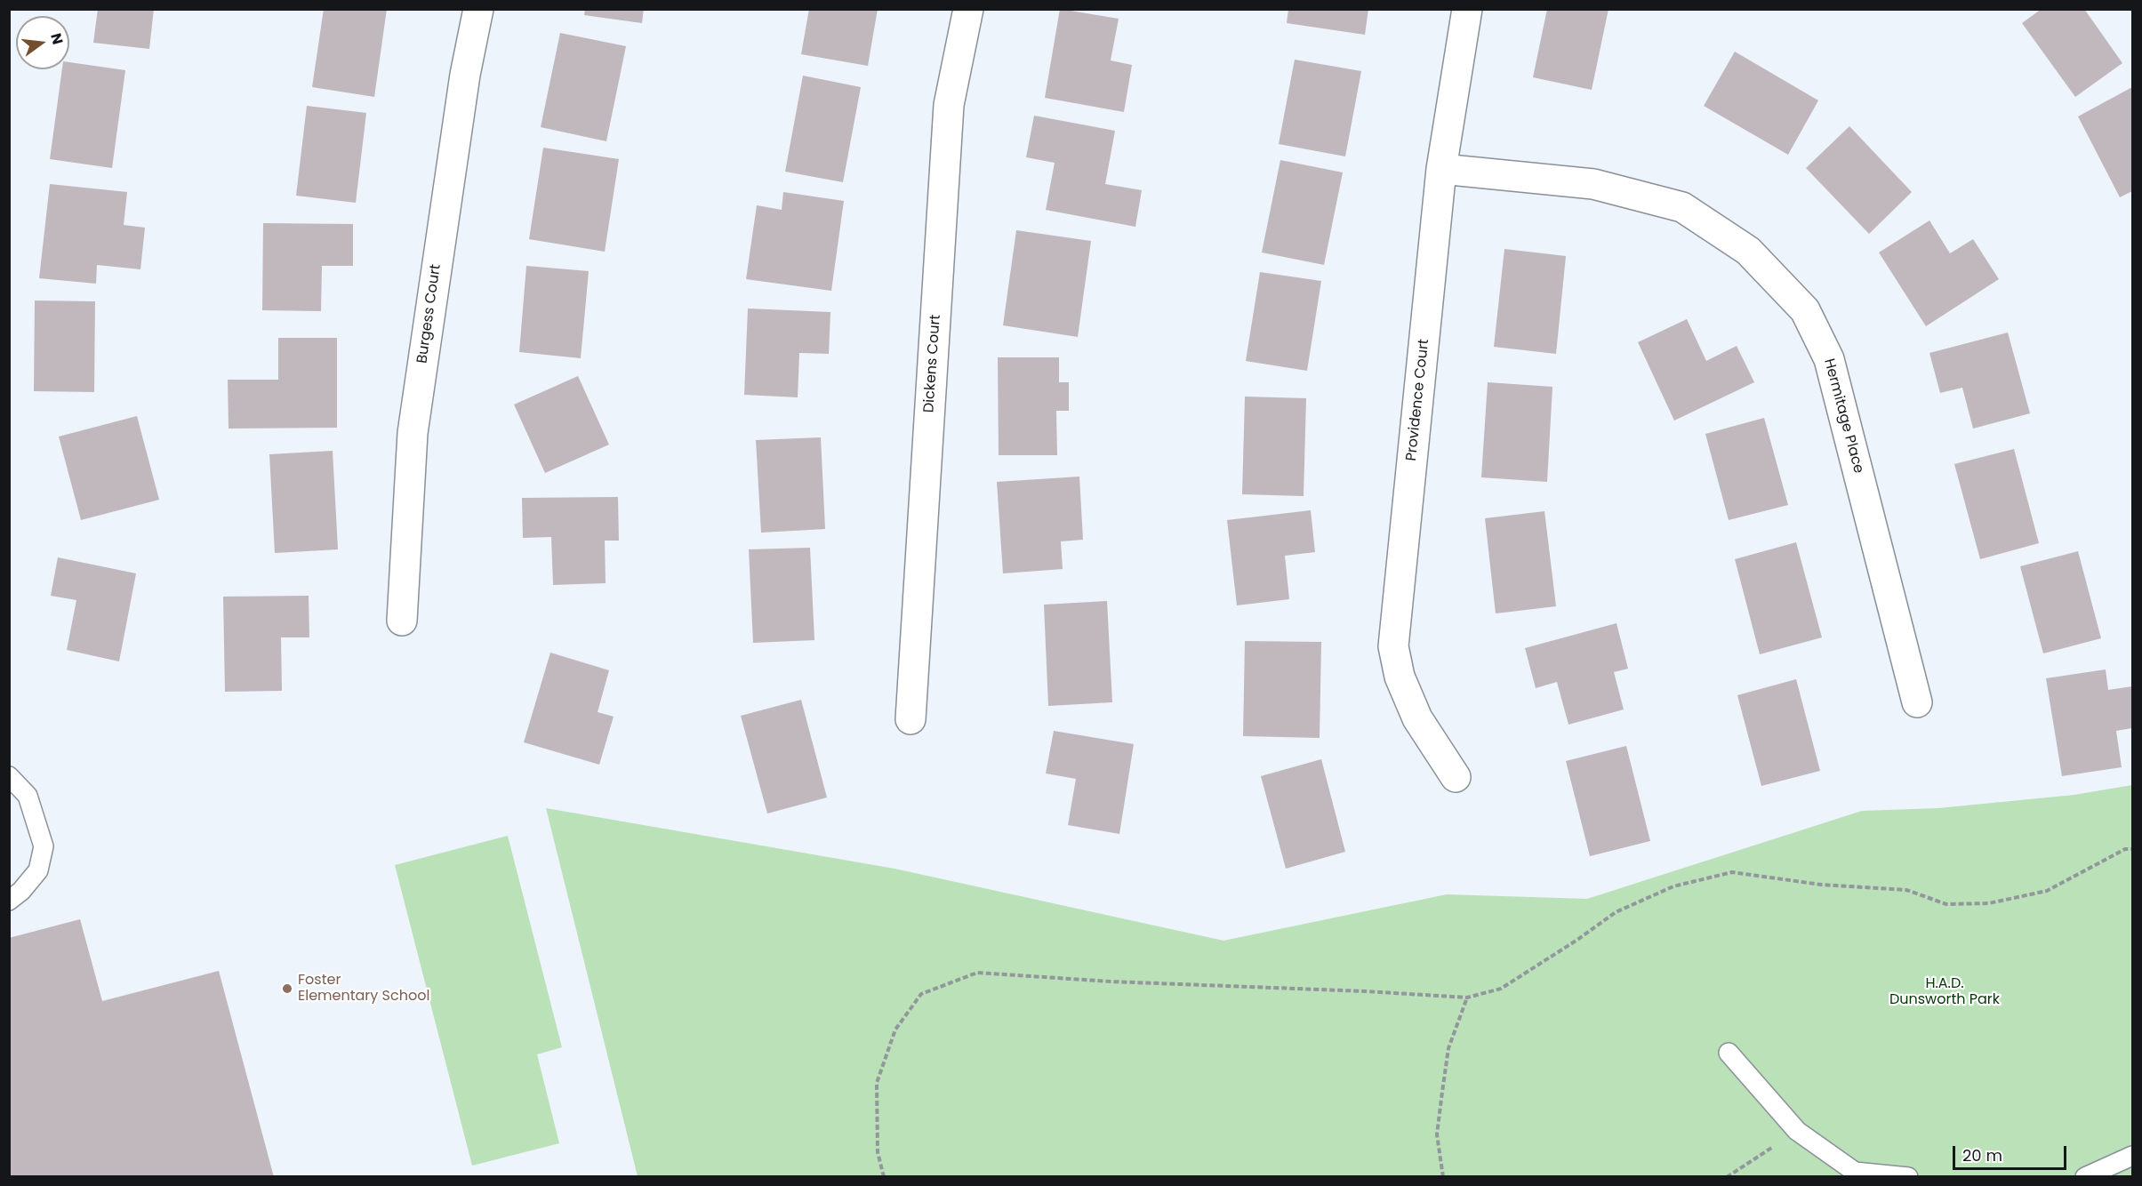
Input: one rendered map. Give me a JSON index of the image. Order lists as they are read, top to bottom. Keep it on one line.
{"streets":{"street":["Burgess Court","Dickens Court","Providence Court","Hermitage Place"]},"crossings":[["Providence Court","Hermitage Place"]],"parks":["H.A.D. Dunsworth Park"],"places":["Foster Elementary School"],"scale_bar":"20 m","north":"right"}
